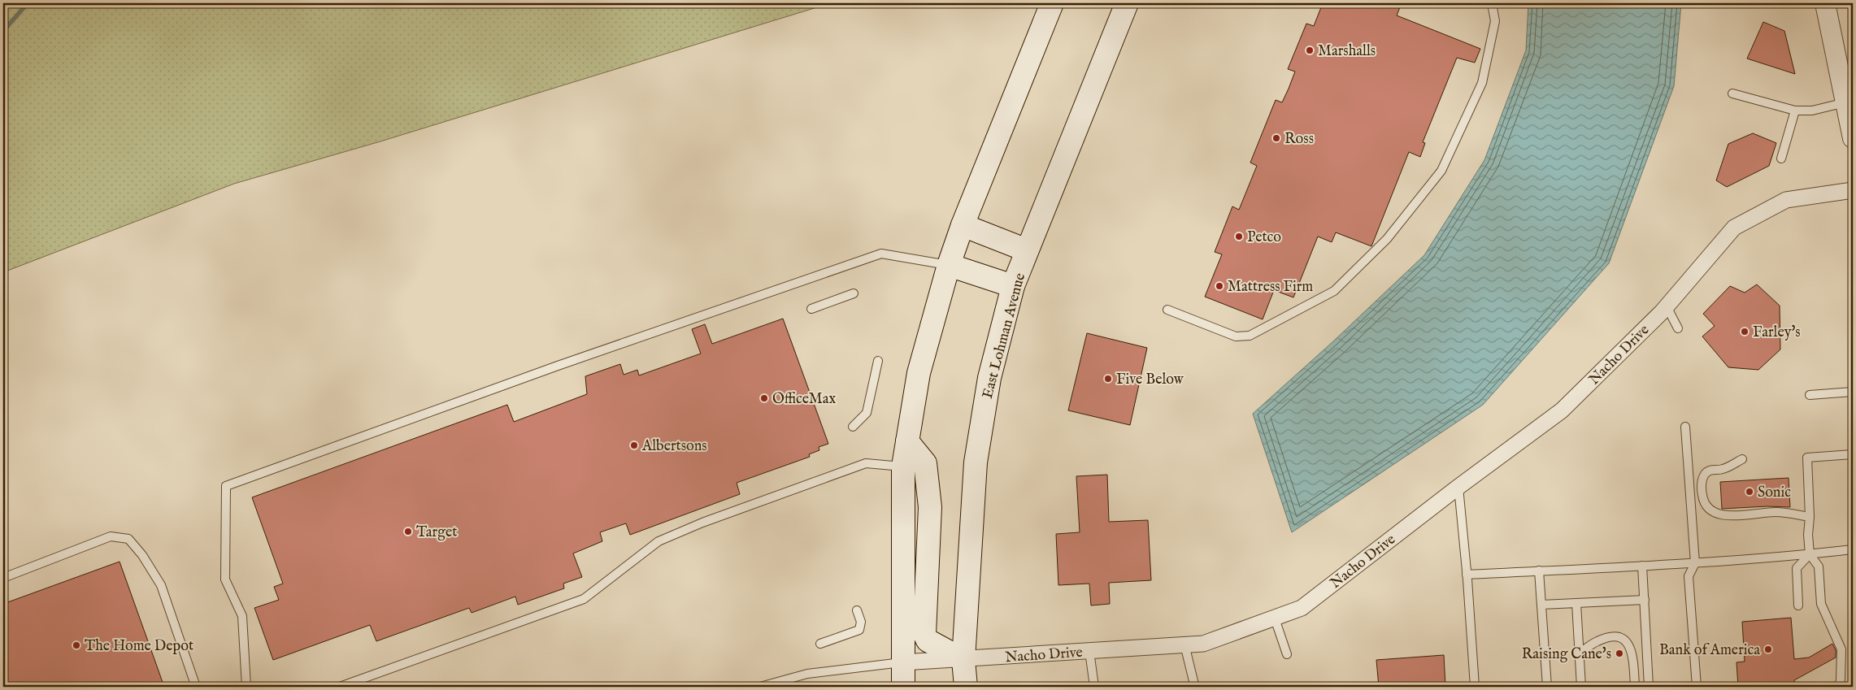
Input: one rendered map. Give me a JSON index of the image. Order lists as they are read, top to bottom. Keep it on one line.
{"streets":{"main road":["East Lohman Avenue"],"street":["Nacho Drive"]},"crossings":[["East Lohman Avenue","Nacho Drive"]],"places":["Marshalls","Ross","Petco","Mattress Firm","Farley's","Five Below","OfficeMax","Albertsons","Sonic","Target","The Home Depot","Bank of America","Raising Cane's"]}
